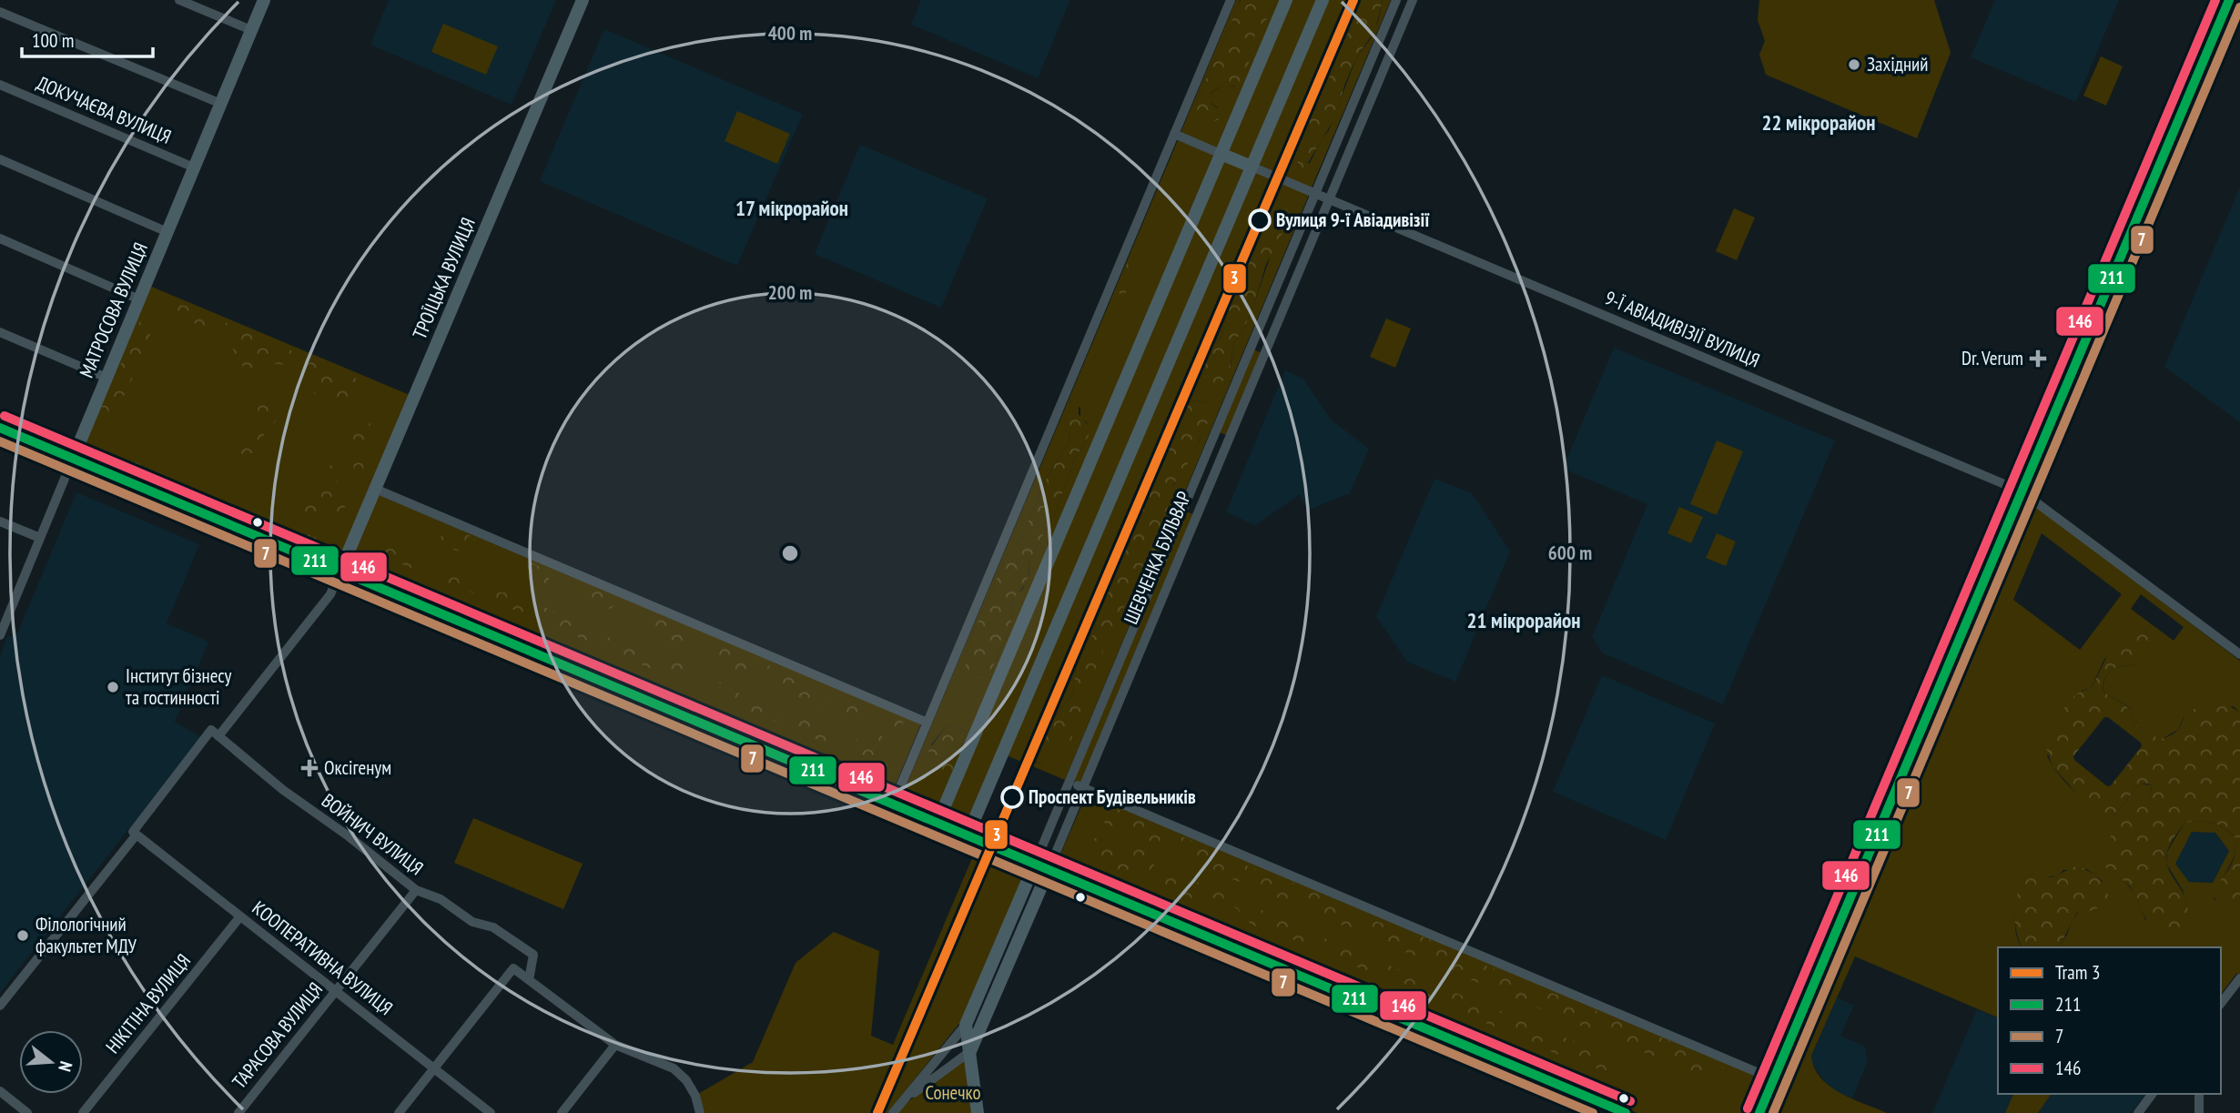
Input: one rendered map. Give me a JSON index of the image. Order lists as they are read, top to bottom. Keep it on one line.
{"streets":{"main road":["ТРОЇЦЬКА ВУЛИЦЯ","МАТРОСОВА ВУЛИЦЯ","ШЕВЧЕНКА БУЛЬВАР"],"street":["ДОКУЧАЄВА ВУЛИЦЯ","9-Ї АВІАДИВІЗІЇ ВУЛИЦЯ","ВОЙНИЧ ВУЛИЦЯ","КООПЕРАТИВНА ВУЛИЦЯ","НІКІТІНА ВУЛИЦЯ","ТАРАСОВА ВУЛИЦЯ"]},"crossings":[["ДОКУЧАЄВА ВУЛИЦЯ","МАТРОСОВА ВУЛИЦЯ"],["9-Ї АВІАДИВІЗІЇ ВУЛИЦЯ","ШЕВЧЕНКА БУЛЬВАР"],["ВОЙНИЧ ВУЛИЦЯ","ТАРАСОВА ВУЛИЦЯ"],["КООПЕРАТИВНА ВУЛИЦЯ","НІКІТІНА ВУЛИЦЯ"],["КООПЕРАТИВНА ВУЛИЦЯ","ТАРАСОВА ВУЛИЦЯ"]],"districts":["22 мікрорайон","17 мікрорайон","21 мікрорайон"],"parks":["Сонечко"],"places":{"other":["Західний","Вулиця 9-ї Авіадивізії","Інститут бізнесу та гостинності","Проспект Будівельників","Філологічний факультет МДУ"],"health":["Dr. Verum","Оксігенум"]},"lines":["tram line 3","transit line 211","transit line 146","transit line 7"],"legend":["Tram 3","211","7","146"],"scale_bar":"100 m","north":"right","rings":["400 m","200 m","600 m"]}
